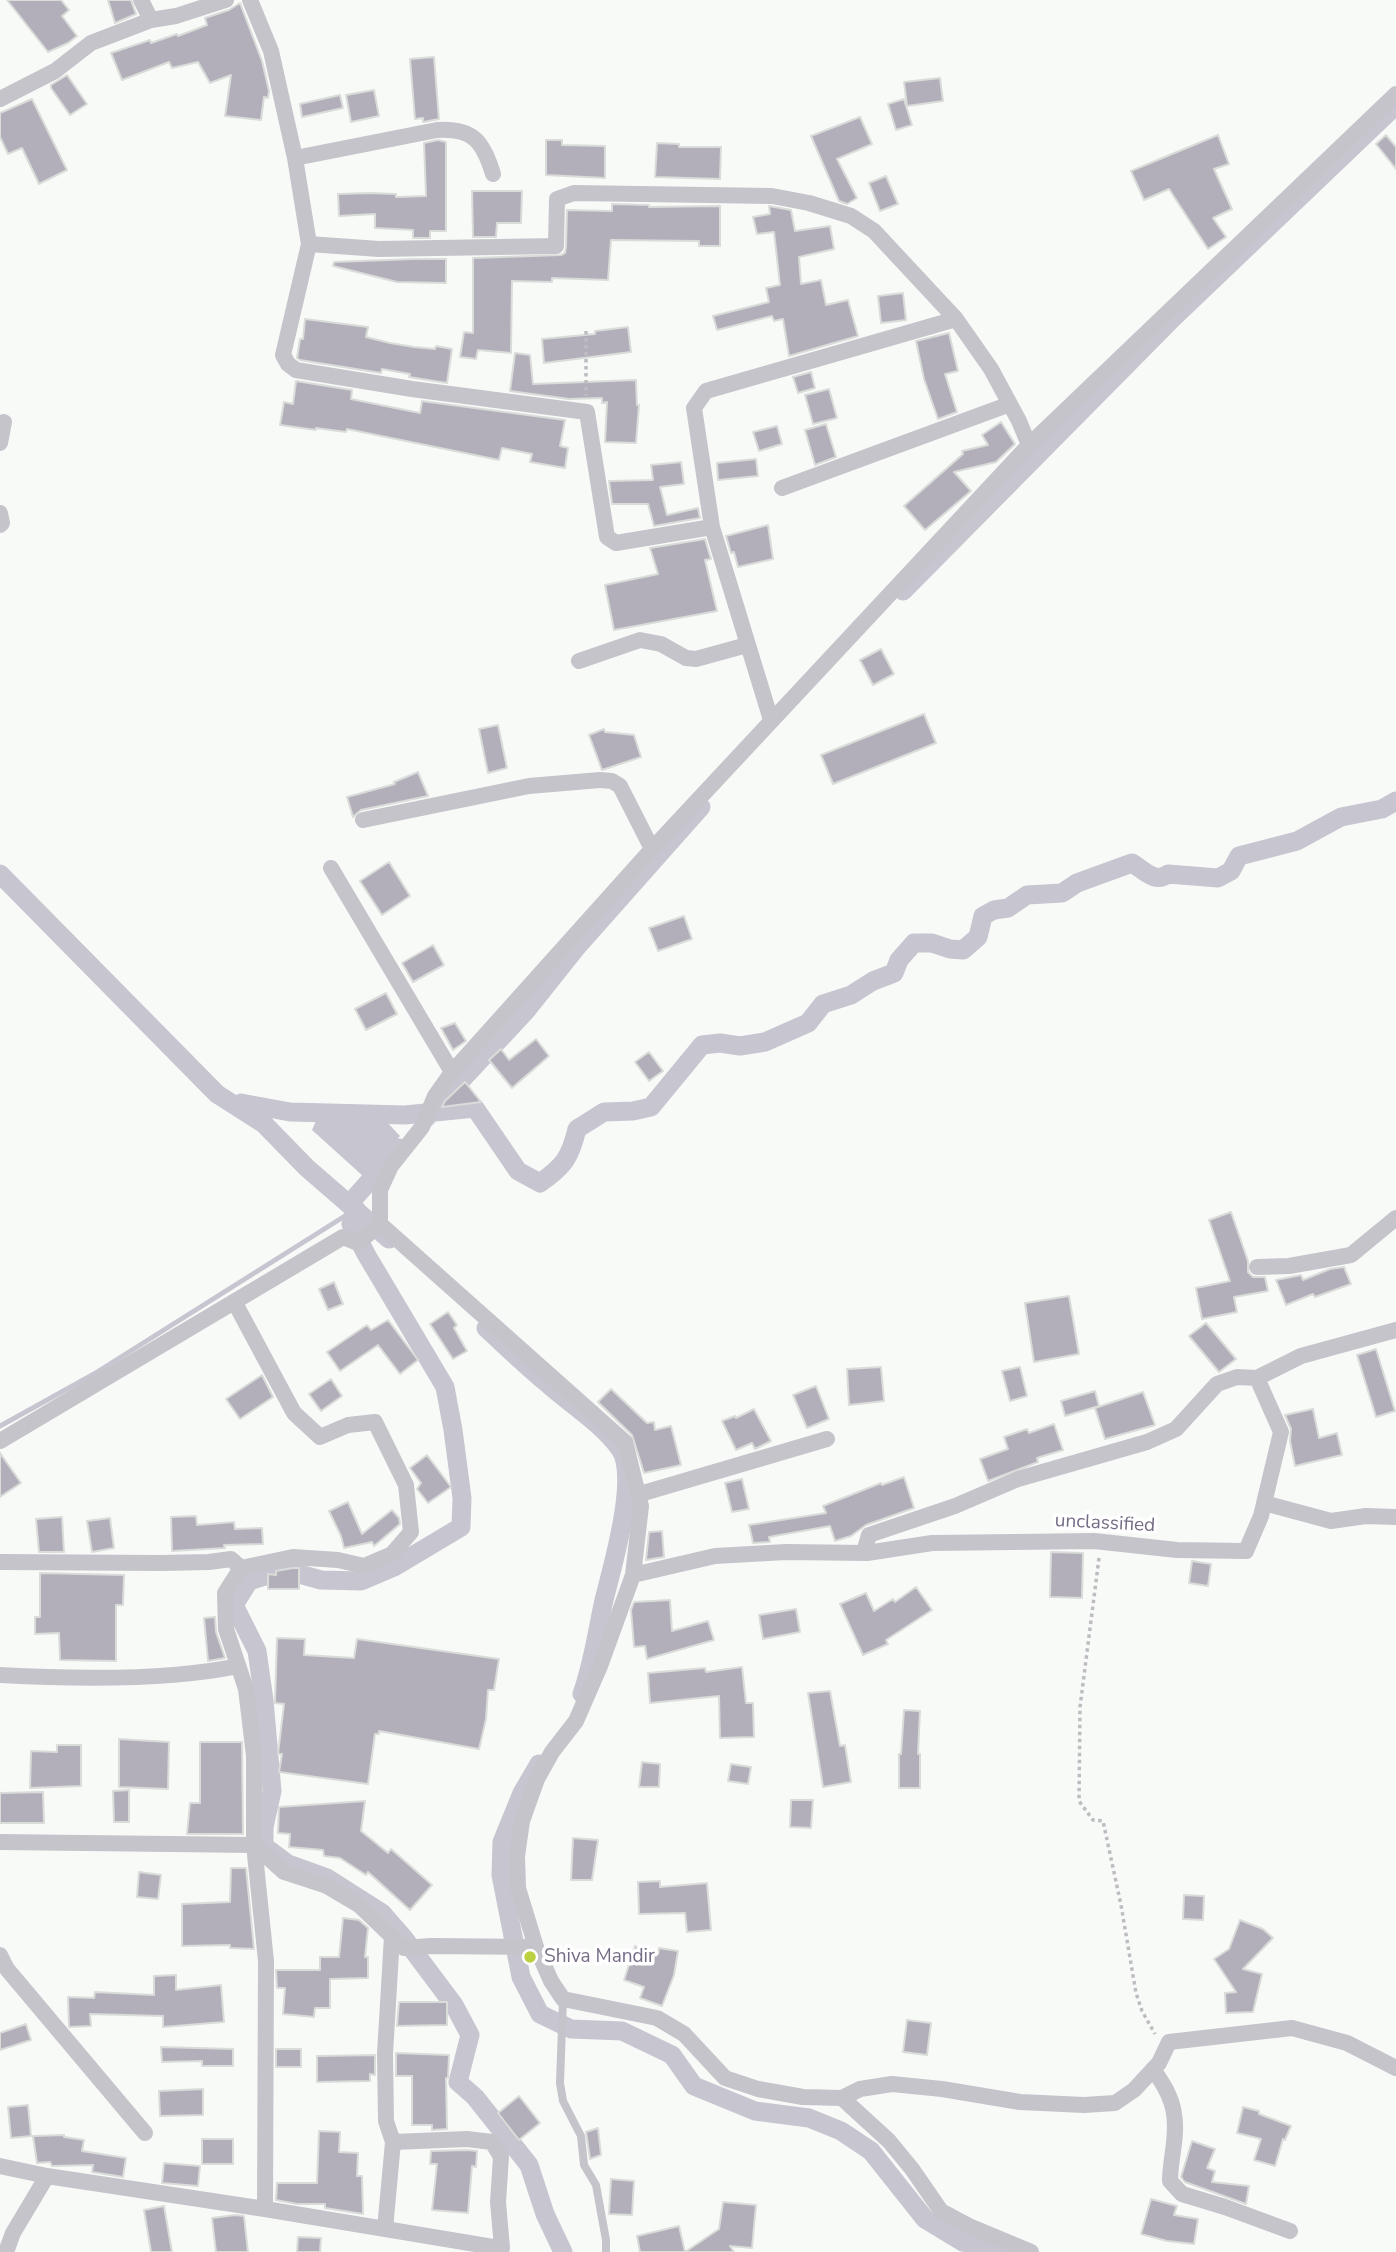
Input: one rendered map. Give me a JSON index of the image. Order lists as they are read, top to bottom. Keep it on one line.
{"streets":{"street":["unclassified"]},"places":["Shiva Mandir"]}
